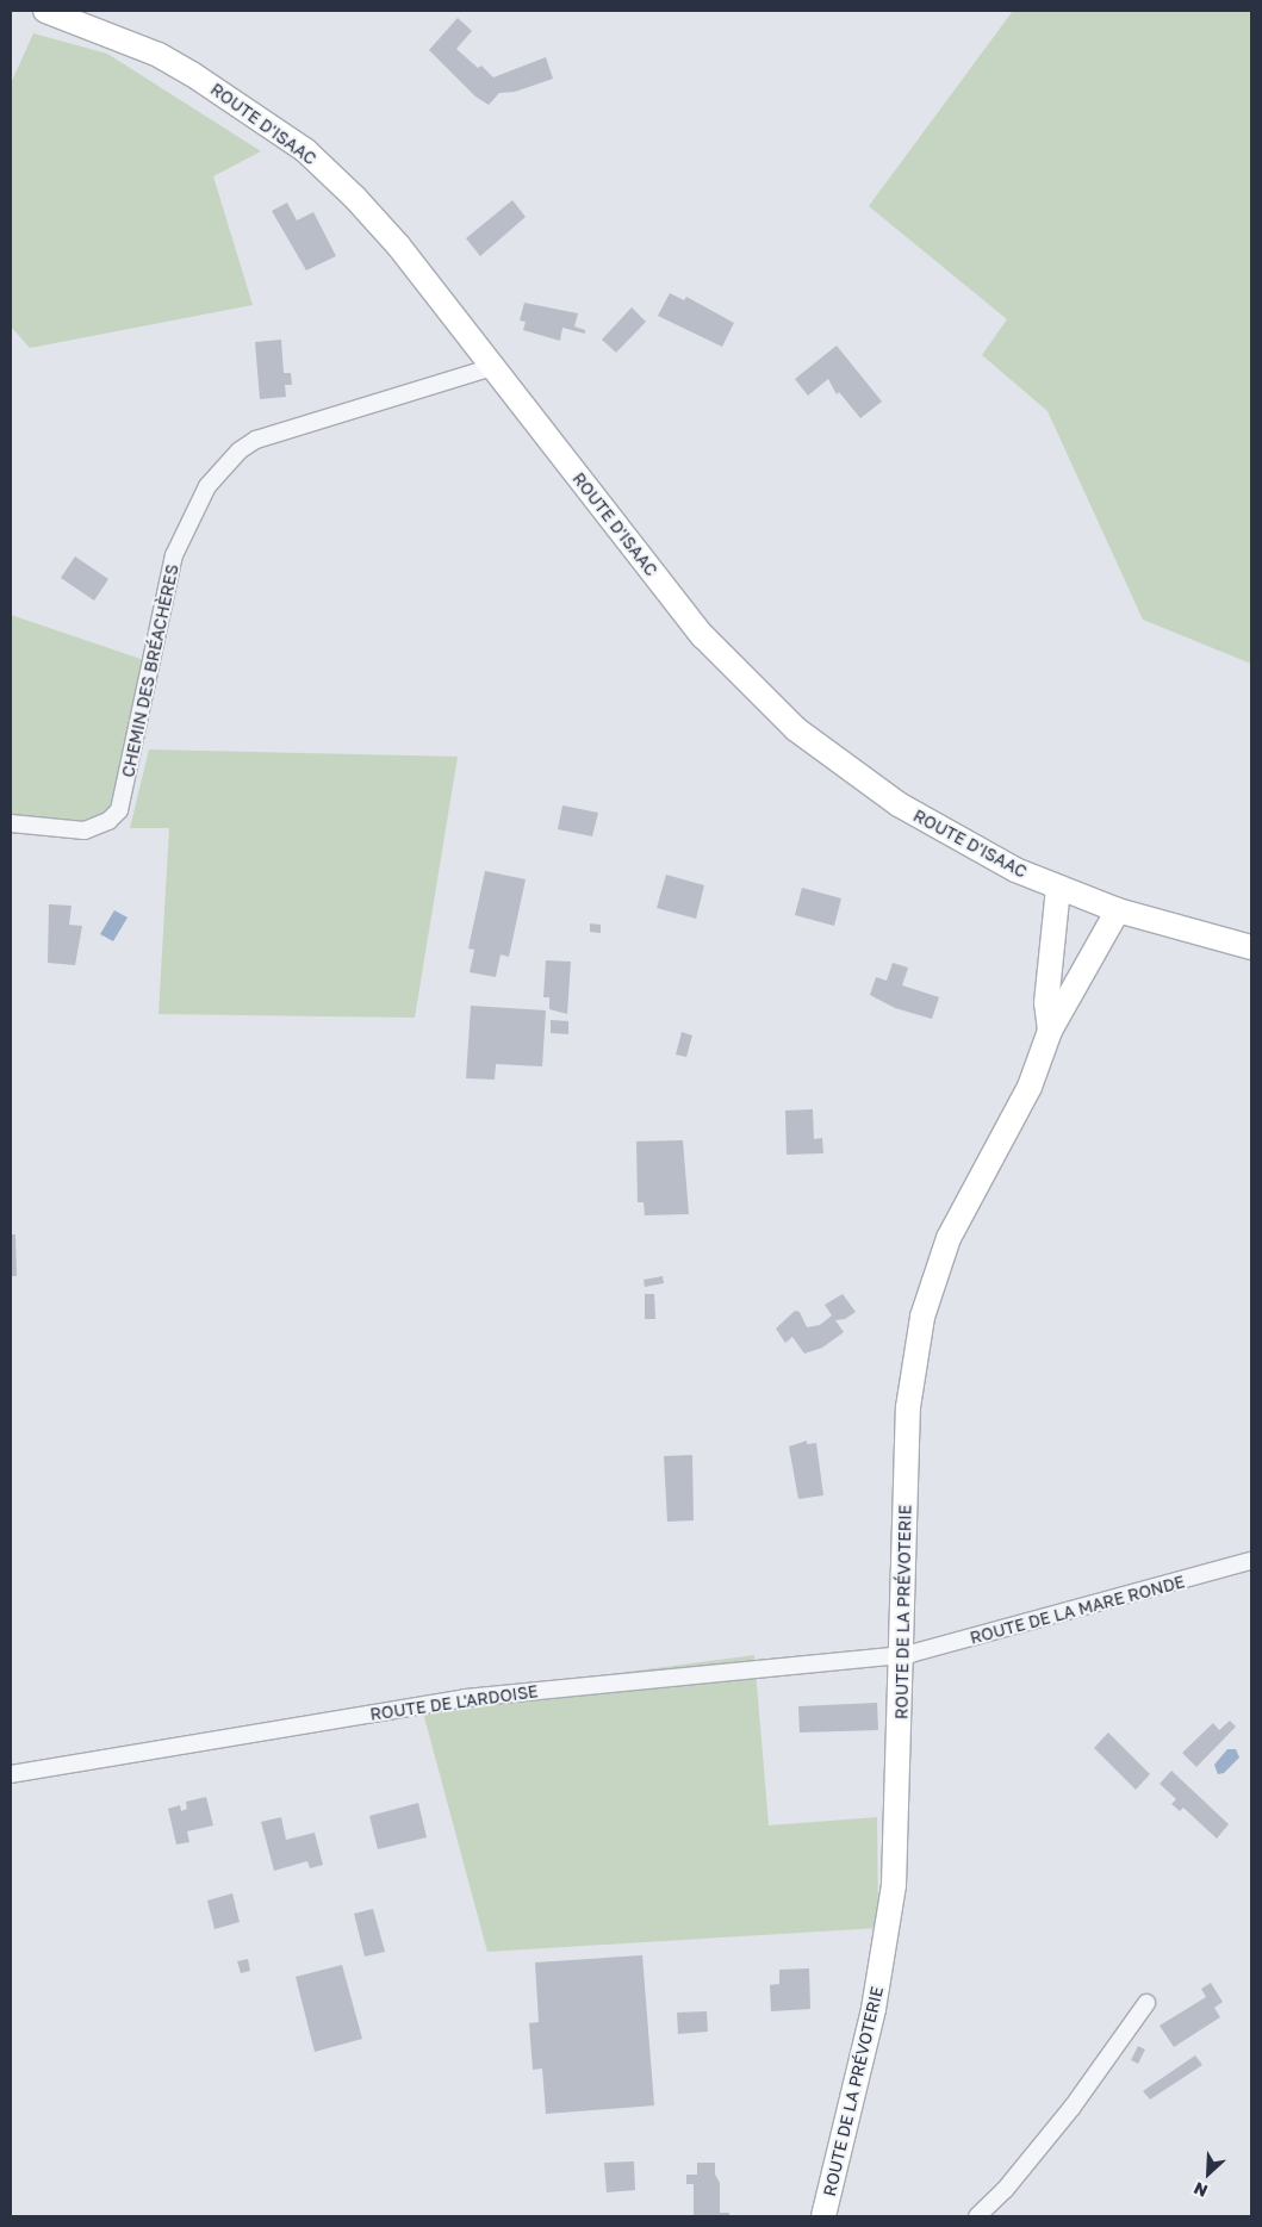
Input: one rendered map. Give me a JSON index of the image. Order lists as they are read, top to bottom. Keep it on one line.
{"streets":{"street":["ROUTE D'ISAAC","CHEMIN DES BRÉACHÈRES","ROUTE DE LA MARE RONDE","ROUTE DE LA PRÉVOTERIE","ROUTE DE L'ARDOISE"]},"crossings":[["ROUTE D'ISAAC","CHEMIN DES BRÉACHÈRES"],["ROUTE D'ISAAC","ROUTE DE LA PRÉVOTERIE"],["ROUTE DE LA MARE RONDE","ROUTE DE LA PRÉVOTERIE"],["ROUTE DE LA MARE RONDE","ROUTE DE L'ARDOISE"],["ROUTE DE LA PRÉVOTERIE","ROUTE DE L'ARDOISE"]],"north":"bottom left"}
